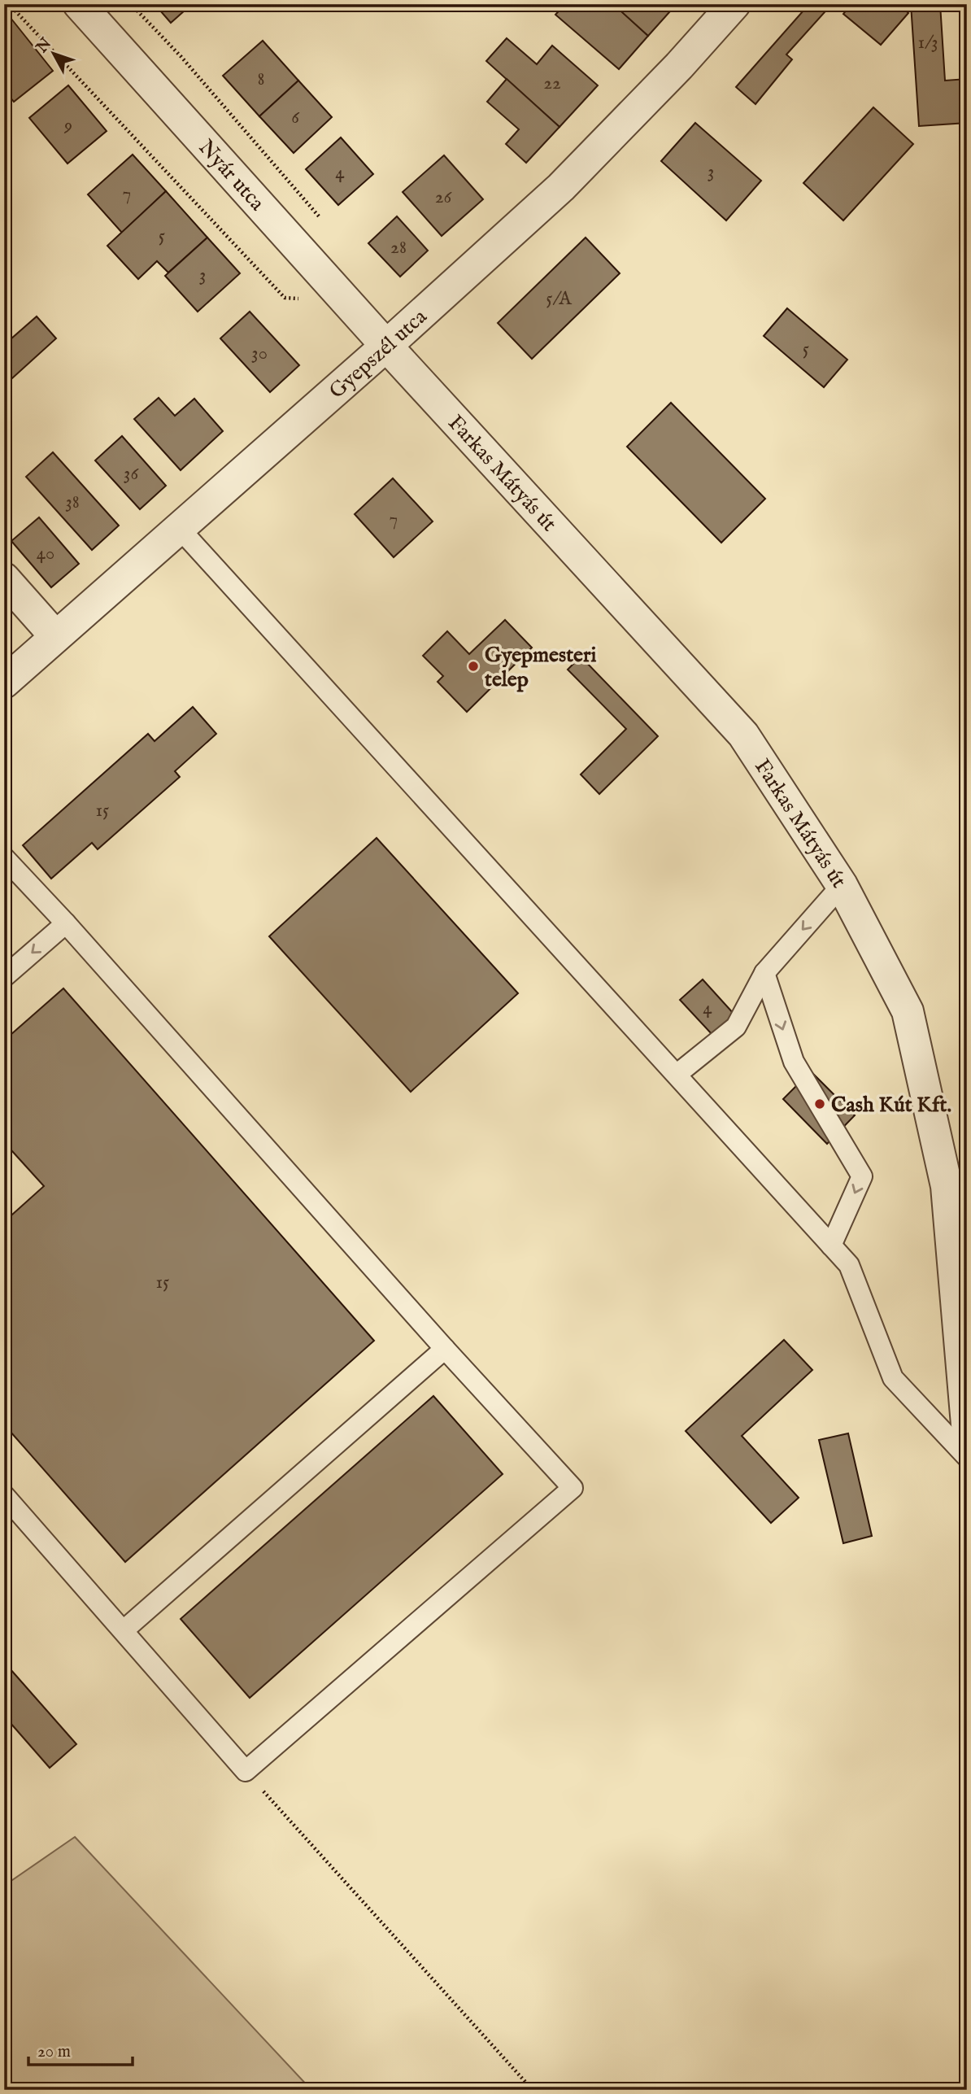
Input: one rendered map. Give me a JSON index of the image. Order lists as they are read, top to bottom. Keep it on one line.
{"streets":{"street":["Nyár utca","Gyepszél utca","Farkas Mátyás út"]},"crossings":[["Nyár utca","Gyepszél utca"],["Nyár utca","Farkas Mátyás út"],["Gyepszél utca","Farkas Mátyás út"]],"places":["Gyepmesteri telep","Cash Kút Kft."],"house_numbers":["1/3","8","22","6","9","3","4","7","26","5","28","3","5/A","5","30","36","38","7","40","15","4","15"],"scale_bar":"20 m","north":"top left"}
